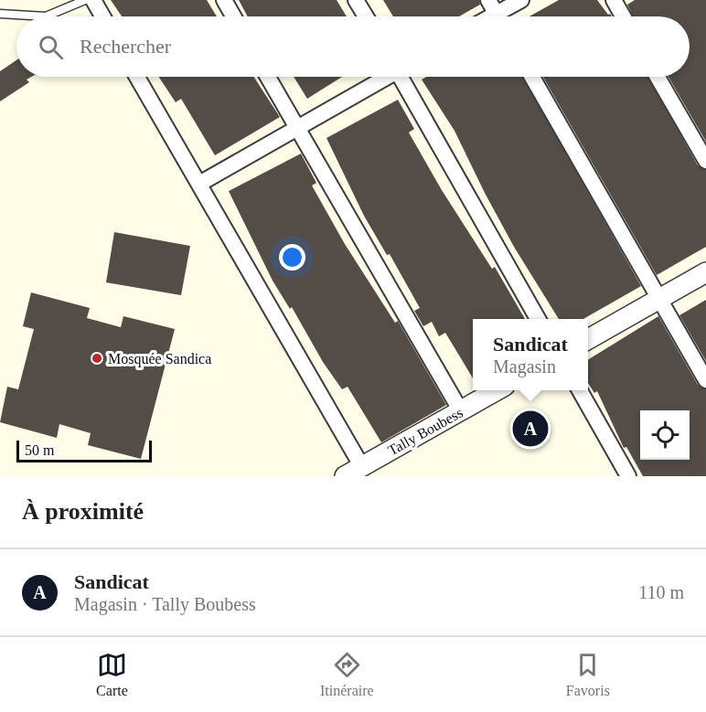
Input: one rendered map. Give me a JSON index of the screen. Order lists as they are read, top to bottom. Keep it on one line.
{"streets":{"street":["Tally Boubess"]},"places":["Mosquée Sandica"],"scale_bar":"50 m","page":{"search":"Rechercher","popup":["Sandicat","Magasin"],"pins":"A","scale":"50 m","heading":"À proximité","list":[{"mark":"A","name":"Sandicat","note":"Magasin · Tally Boubess","value":"110 m"}],"nav":["Carte","Itinéraire","Favoris"]}}
